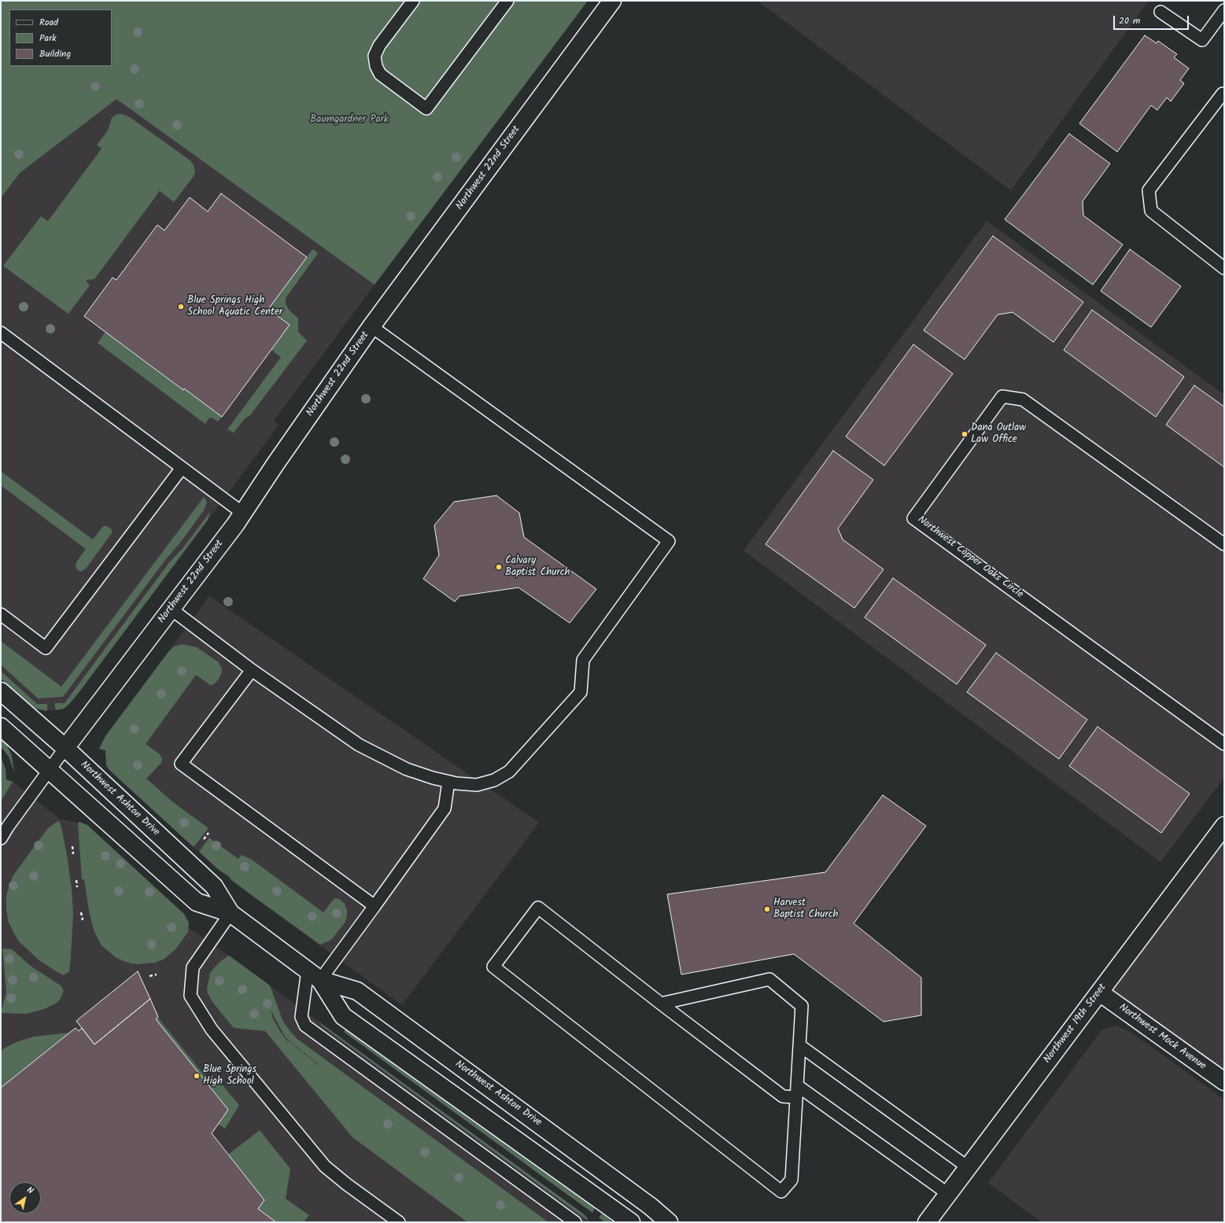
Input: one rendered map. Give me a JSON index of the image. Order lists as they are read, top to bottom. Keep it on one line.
{"streets":{"street":["Northwest 22nd Street","Northwest Ashton Drive","Northwest 19th Street","Northwest Mock Avenue"],"lane":["Northwest Copper Oaks Circle"]},"crossings":[["Northwest 22nd Street","Northwest Ashton Drive"],["Northwest 19th Street","Northwest Mock Avenue"]],"parks":["Baumgardner Park"],"places":["Blue Springs High School Aquatic Center","Dana Outlaw Law Office","Calvary Baptist Church","Harvest Baptist Church","Blue Springs High School"],"legend":["Road","Park","Building"],"scale_bar":"20 m","north":"top right"}
